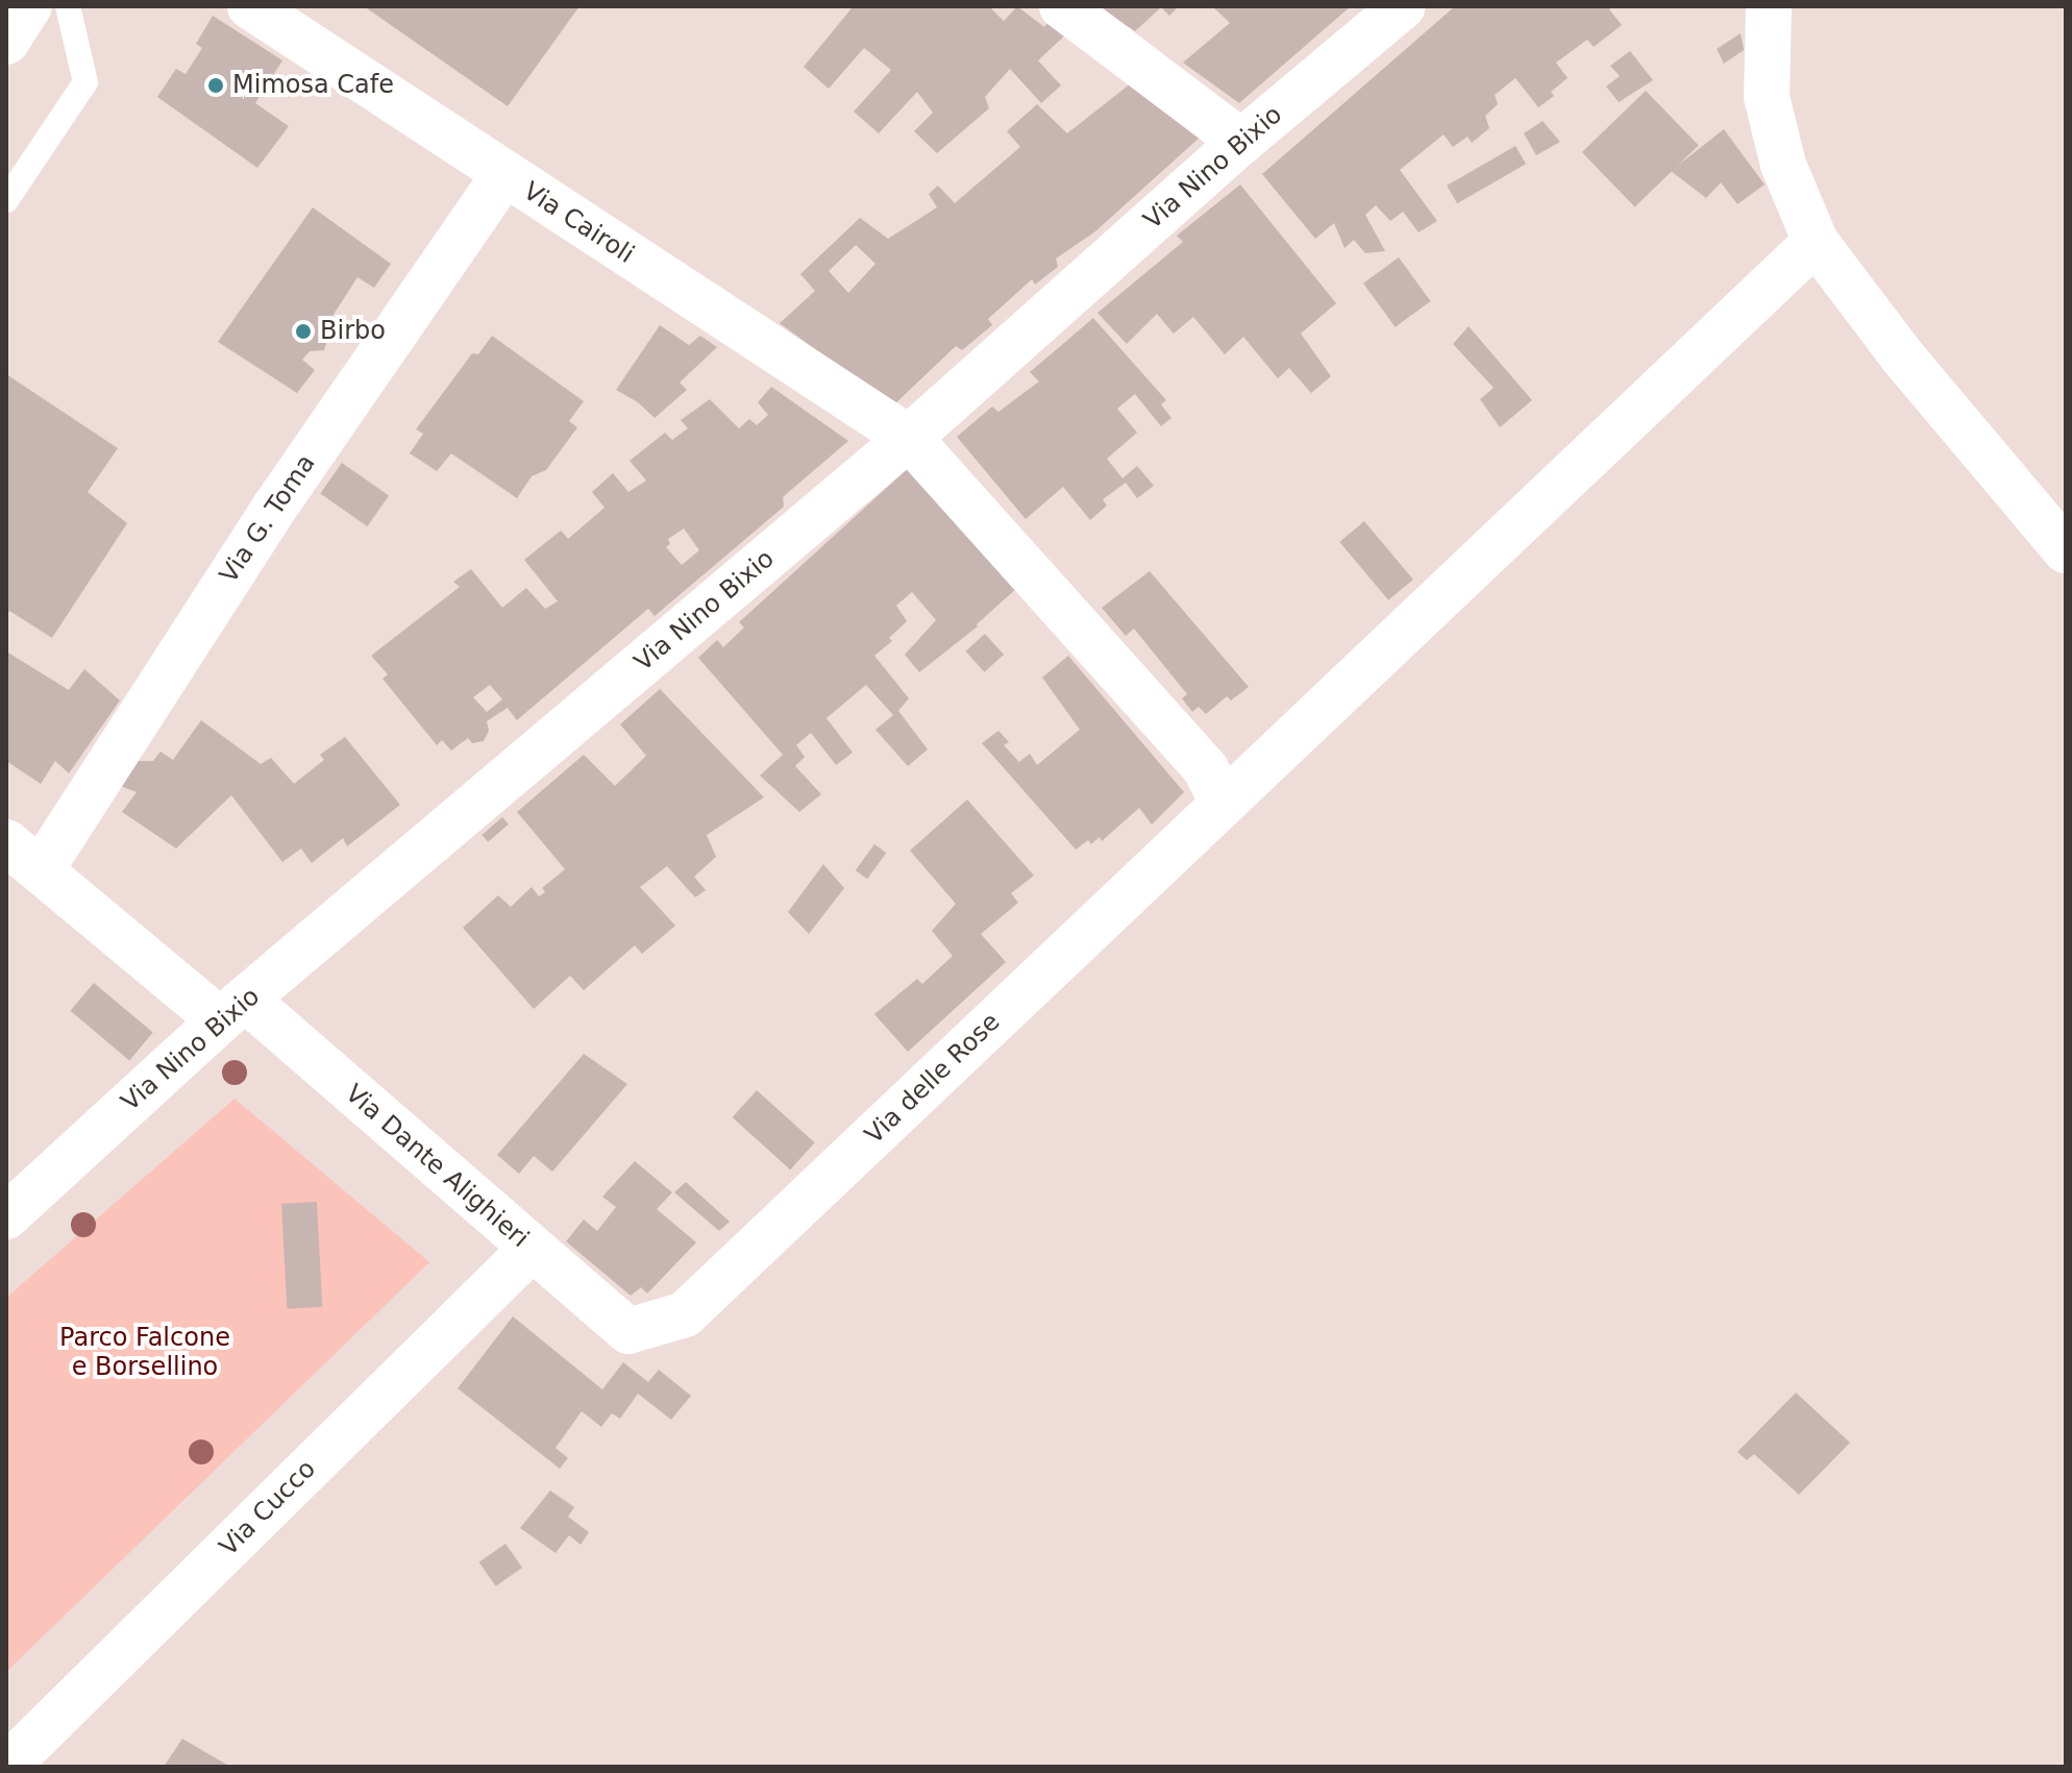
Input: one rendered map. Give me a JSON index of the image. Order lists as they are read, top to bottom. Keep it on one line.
{"streets":{"street":["Via Nino Bixio","Via Cairoli","Via G. Toma","Via delle Rose","Via Dante Alighieri","Via Cucco"]},"crossings":[["Via Nino Bixio","Via Cairoli"],["Via Nino Bixio","Via Dante Alighieri"],["Via Cairoli","Via G. Toma"],["Via Cairoli","Via delle Rose"],["Via G. Toma","Via Dante Alighieri"],["Via delle Rose","Via Dante Alighieri"],["Via Dante Alighieri","Via Cucco"]],"parks":["Parco Falcone e Borsellino"],"places":["Mimosa Cafe","Birbo"]}
